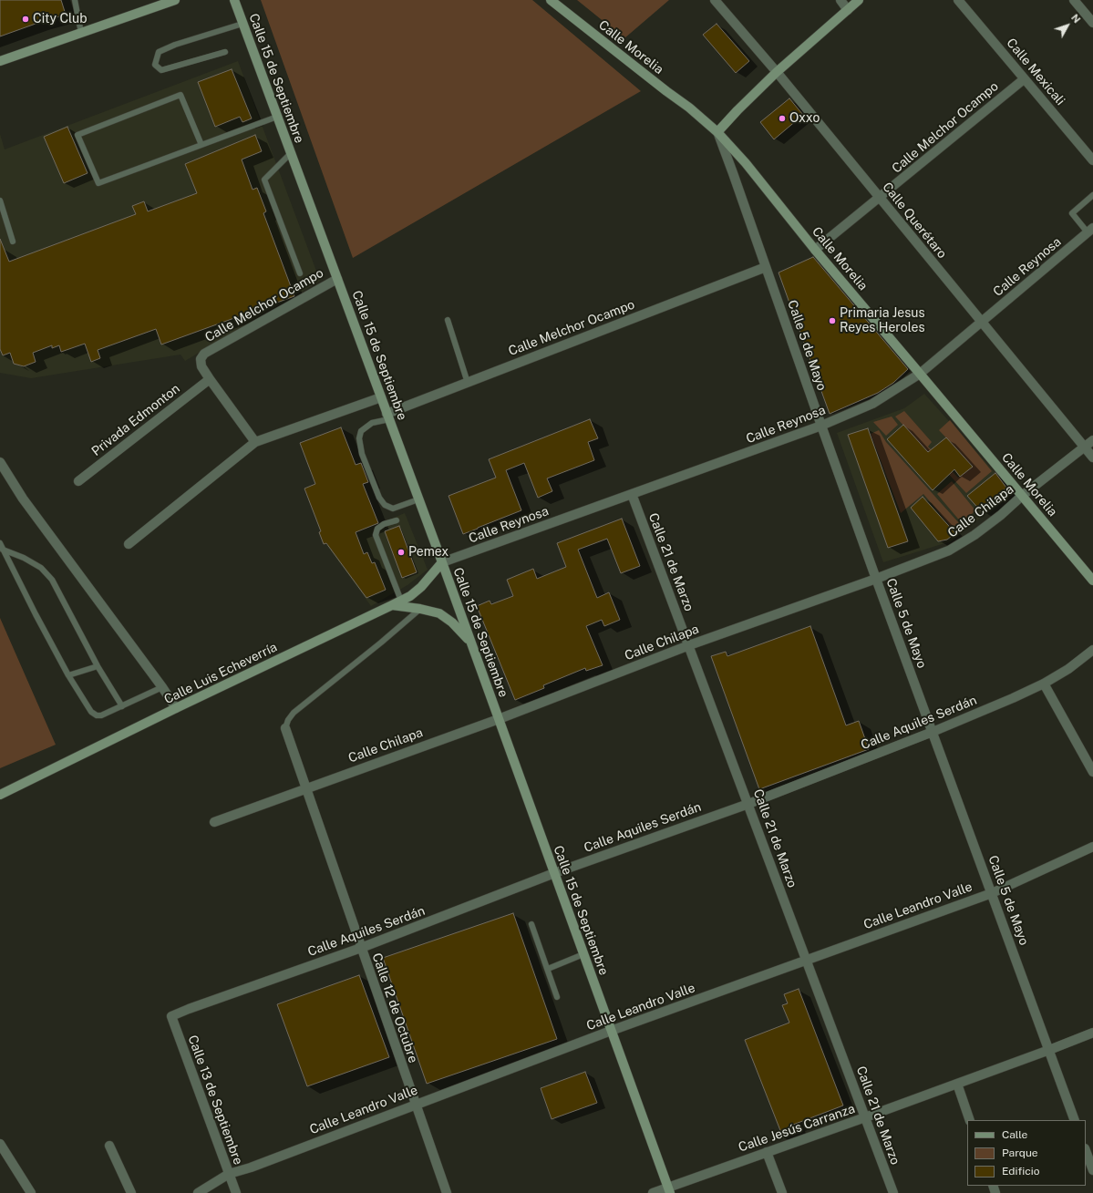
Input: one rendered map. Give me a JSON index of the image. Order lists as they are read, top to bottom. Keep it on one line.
{"streets":{"street":["Calle Morelia","Calle Mexicali","Calle 15 de Septiembre","Calle Melchor Ocampo","Calle Querétaro","Calle Reynosa","Calle 5 de Mayo","Privada Edmonton","Calle Chilapa","Calle 21 de Marzo","Calle Luis Echeverría","Calle Aquiles Serdán","Calle Leandro Valle","Calle 12 de Octubre","Calle 13 de Septiembre","Calle Jesús Carranza"]},"crossings":[["Calle Morelia","Calle Melchor Ocampo"],["Calle Morelia","Calle Reynosa"],["Calle Morelia","Calle 5 de Mayo"],["Calle Morelia","Calle Chilapa"],["Calle Mexicali","Calle Melchor Ocampo"],["Calle 15 de Septiembre","Calle Melchor Ocampo"],["Calle 15 de Septiembre","Calle Reynosa"],["Calle 15 de Septiembre","Calle Chilapa"],["Calle 15 de Septiembre","Calle Luis Echeverría"],["Calle 15 de Septiembre","Calle Aquiles Serdán"],["Calle 15 de Septiembre","Calle Leandro Valle"],["Calle 15 de Septiembre","Calle Jesús Carranza"],["Calle Melchor Ocampo","Calle Querétaro"],["Calle Melchor Ocampo","Calle 5 de Mayo"],["Calle Melchor Ocampo","Privada Edmonton"],["Calle Querétaro","Calle Reynosa"],["Calle Querétaro","Calle Chilapa"],["Calle Reynosa","Calle 5 de Mayo"],["Calle Reynosa","Calle 21 de Marzo"],["Calle Reynosa","Calle Luis Echeverría"],["Calle 5 de Mayo","Calle Chilapa"],["Calle 5 de Mayo","Calle Aquiles Serdán"],["Calle 5 de Mayo","Calle Leandro Valle"],["Calle 5 de Mayo","Calle Jesús Carranza"],["Calle Chilapa","Calle 21 de Marzo"],["Calle Chilapa","Calle 12 de Octubre"],["Calle 21 de Marzo","Calle Aquiles Serdán"],["Calle 21 de Marzo","Calle Leandro Valle"],["Calle 21 de Marzo","Calle Jesús Carranza"],["Calle Aquiles Serdán","Calle 12 de Octubre"],["Calle Aquiles Serdán","Calle 13 de Septiembre"],["Calle Leandro Valle","Calle 12 de Octubre"],["Calle Leandro Valle","Calle 13 de Septiembre"]],"places":["City Club","Oxxo","Primaria Jesus Reyes Heroles","Pemex"],"legend":["Calle","Parque","Edificio"],"north":"top right"}
